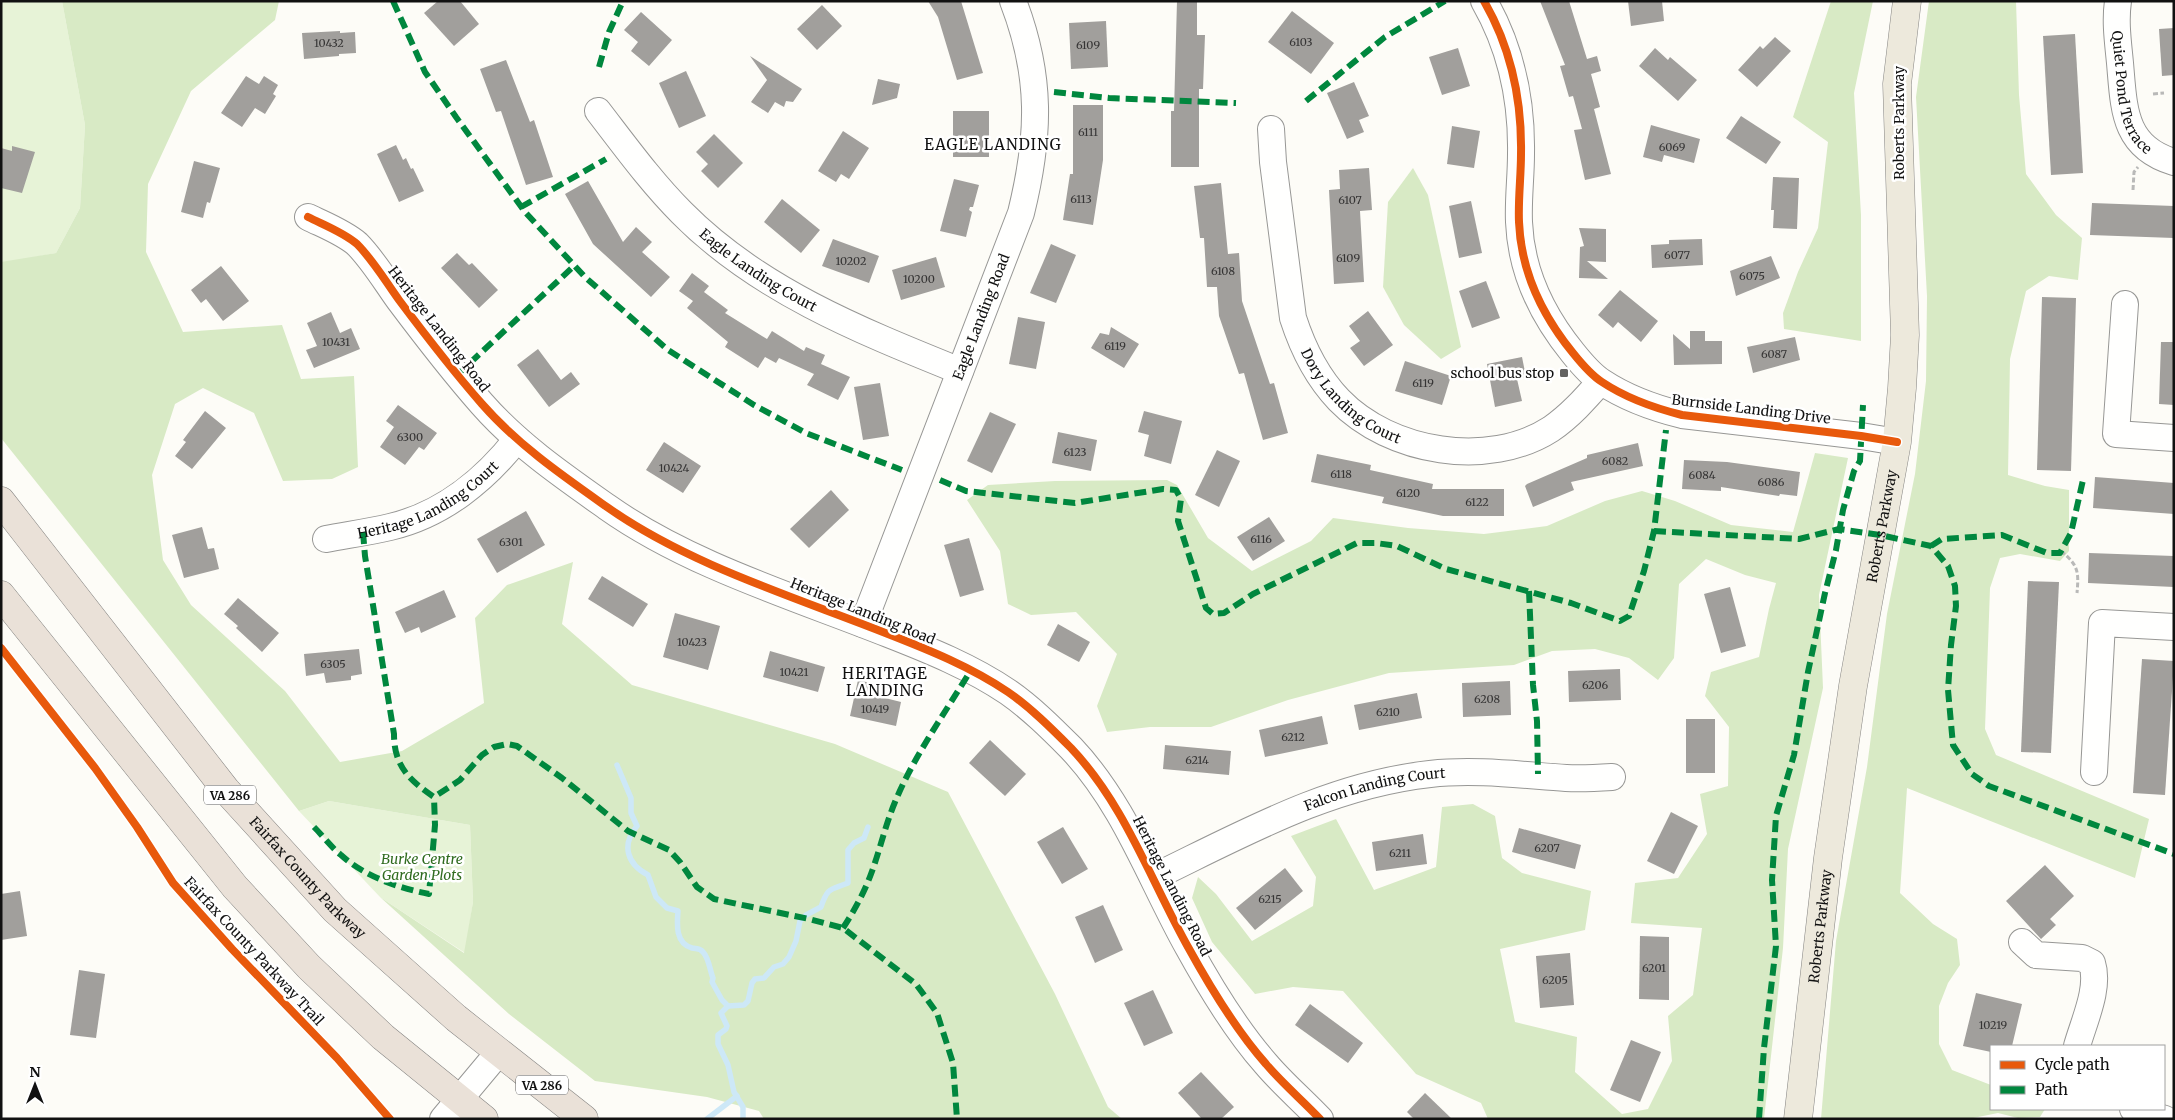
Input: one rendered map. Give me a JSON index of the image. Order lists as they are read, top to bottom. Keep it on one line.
{"streets":{"highway":["VA 286","Fairfax County Parkway"],"main road":["Roberts Parkway"],"street":["Quiet Pond Terrace","Eagle Landing Court","Eagle Landing Road","Heritage Landing Road","Dory Landing Court","Burnside Landing Drive","Heritage Landing Court","Falcon Landing Court"],"cycle path":["Fairfax County Parkway Trail"]},"crossings":[["Roberts Parkway","Burnside Landing Drive"],["Eagle Landing Court","Eagle Landing Road"],["Eagle Landing Road","Heritage Landing Road"],["Heritage Landing Road","Heritage Landing Court"],["Heritage Landing Road","Falcon Landing Court"],["Dory Landing Court","Burnside Landing Drive"]],"districts":["EAGLE LANDING","HERITAGE LANDING"],"parks":["Burke Centre Garden Plots"],"places":{"transit":["school bus stop"]},"house_numbers":["6103","10432","6109","6111","6069","6113","6107","6077","6109","10202","6108","6075","10200","10431","6119","6087","6119","6300","6123","6082","10424","6118","6084","6086","6120","6122","6116","6301","10423","6305","10421","6206","6208","10419","6210","6212","6214","6207","6211","6215","6201","6205","10219"],"legend":["Cycle path","Path"],"north":"top"}
